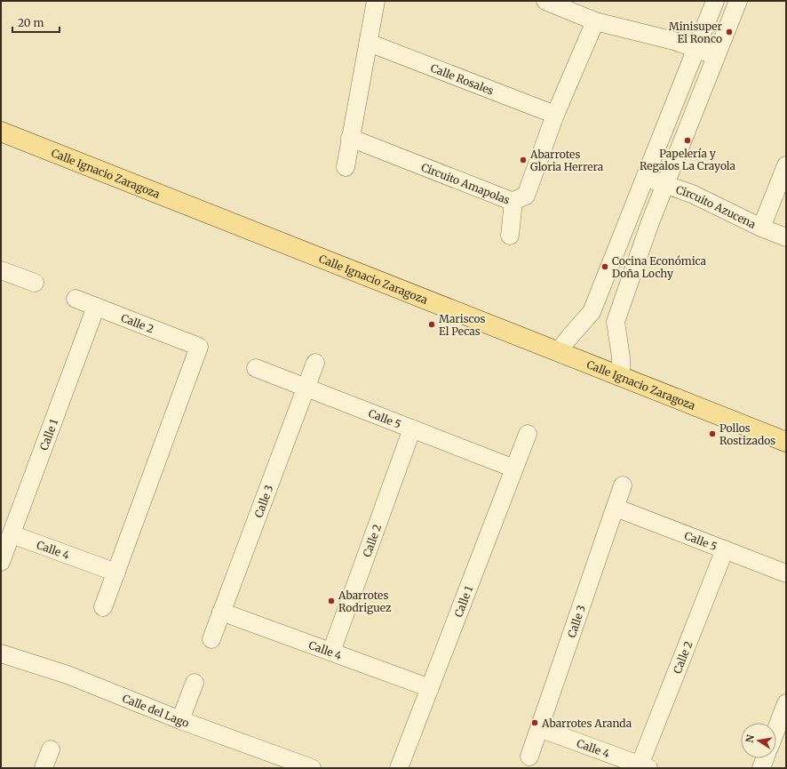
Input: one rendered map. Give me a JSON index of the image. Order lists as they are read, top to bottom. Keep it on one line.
{"streets":{"main road":["Calle Ignacio Zaragoza"],"street":["Calle Rosales","Circuito Amapolas","Circuito Azucena","Calle 2","Calle 5","Calle 1","Calle 3","Calle 4","Calle del Lago"]},"crossings":[["Calle Rosales","Circuito Amapolas"],["Calle 2","Calle 5"],["Calle 2","Calle 1"],["Calle 2","Calle 4"],["Calle 5","Calle 1"],["Calle 5","Calle 3"],["Calle 1","Calle 4"],["Calle 3","Calle 4"]],"places":["Minisuper El Ronco","Papelería y Regalos La Crayola","Abarrotes Gloria Herrera","Cocina Económica Doña Lochy","Mariscos El Pecas","Pollos Rostizados","Abarrotes Rodriguez","Abarrotes Aranda"],"scale_bar":"20 m","north":"left"}
